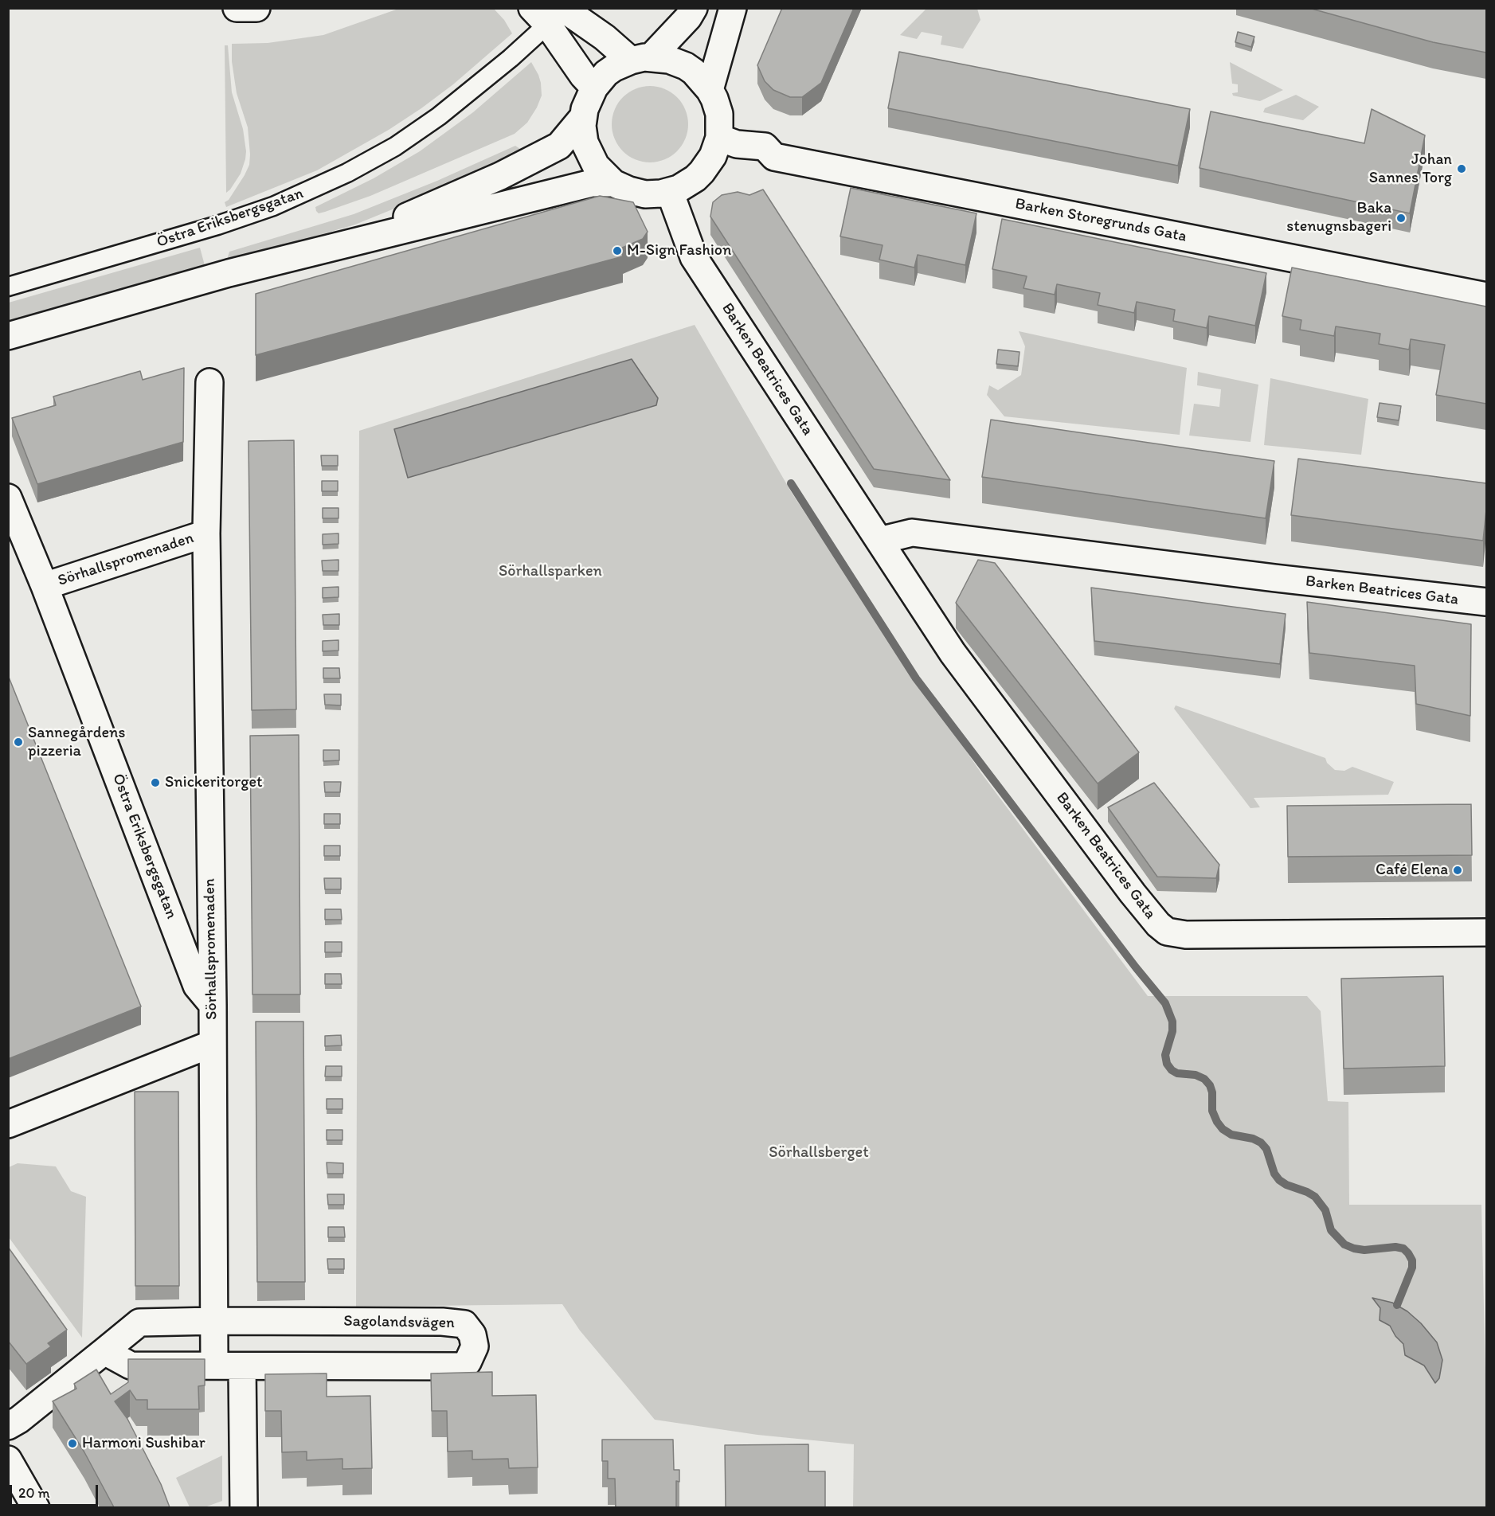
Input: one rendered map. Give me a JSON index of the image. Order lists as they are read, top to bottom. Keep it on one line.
{"streets":{"street":["Östra Eriksbergsgatan","Barken Storegrunds Gata","Barken Beatrices Gata","Sörhallspromenaden","Sagolandsvägen"]},"crossings":[["Östra Eriksbergsgatan","Sörhallspromenaden"],["Barken Storegrunds Gata","Barken Beatrices Gata"],["Sörhallspromenaden","Sagolandsvägen"]],"parks":["Sörhallsparken","Sörhallsberget"],"places":["Johan Sannes Torg","Baka stenugnsbageri","M-Sign Fashion","Sannegårdens pizzeria","Snickeritorget","Café Elena","Harmoni Sushibar"],"scale_bar":"20 m"}
